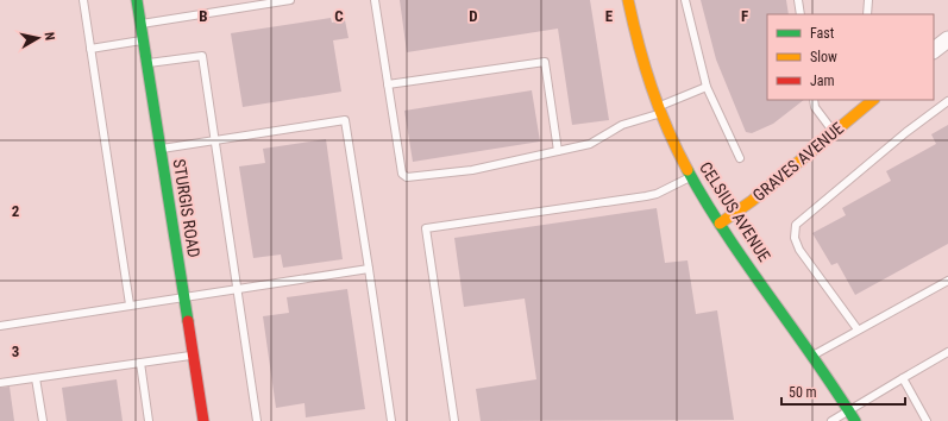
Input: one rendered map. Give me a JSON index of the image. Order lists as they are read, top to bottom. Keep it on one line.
{"streets":{"street":["GRAVES AVENUE","STURGIS ROAD","CELSIUS AVENUE"]},"crossings":[["GRAVES AVENUE","CELSIUS AVENUE"]],"legend":["Fast","Slow","Jam"],"scale_bar":"50 m","north":"right","grid":{"columns":["B","C","D","E","F"],"rows":["2","3"]}}
